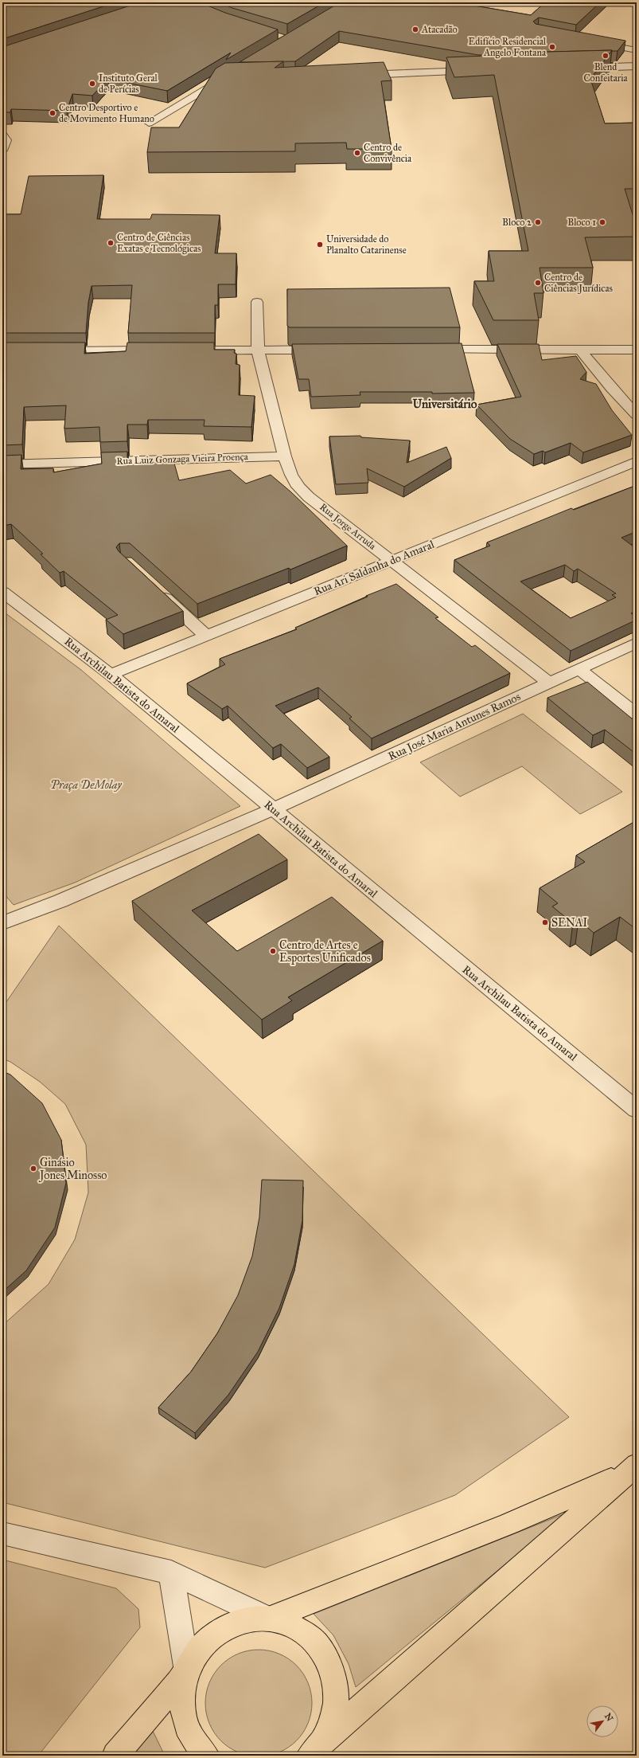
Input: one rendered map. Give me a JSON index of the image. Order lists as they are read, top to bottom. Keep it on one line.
{"streets":{"street":["Rua Luiz Gonzaga Vieira Proença","Rua Jorge Arruda","Rua Ari Saldanha do Amaral","Rua Archilau Batista do Amaral","Rua José Maria Antunes Ramos"]},"crossings":[["Rua Luiz Gonzaga Vieira Proença","Rua Jorge Arruda"],["Rua Jorge Arruda","Rua Ari Saldanha do Amaral"],["Rua Jorge Arruda","Rua José Maria Antunes Ramos"],["Rua Ari Saldanha do Amaral","Rua Archilau Batista do Amaral"],["Rua Archilau Batista do Amaral","Rua José Maria Antunes Ramos"]],"districts":["Universitário"],"parks":["Praça DeMolay"],"places":["Atacadão","Edifício Residencial Angelo Fontana","Blend Confeitaria","Instituto Geral de Perícias","Centro Desportivo e de Movimento Humano","Centro de Convivência","Bloco 2","Bloco 1","Centro de Ciências Exatas e Tecnológicas","Universidade do Planalto Catarinense","Centro de Ciências Jurídicas","SENAI","Centro de Artes e Esportes Unificados","Ginásio Jones Minosso"],"north":"top right"}
